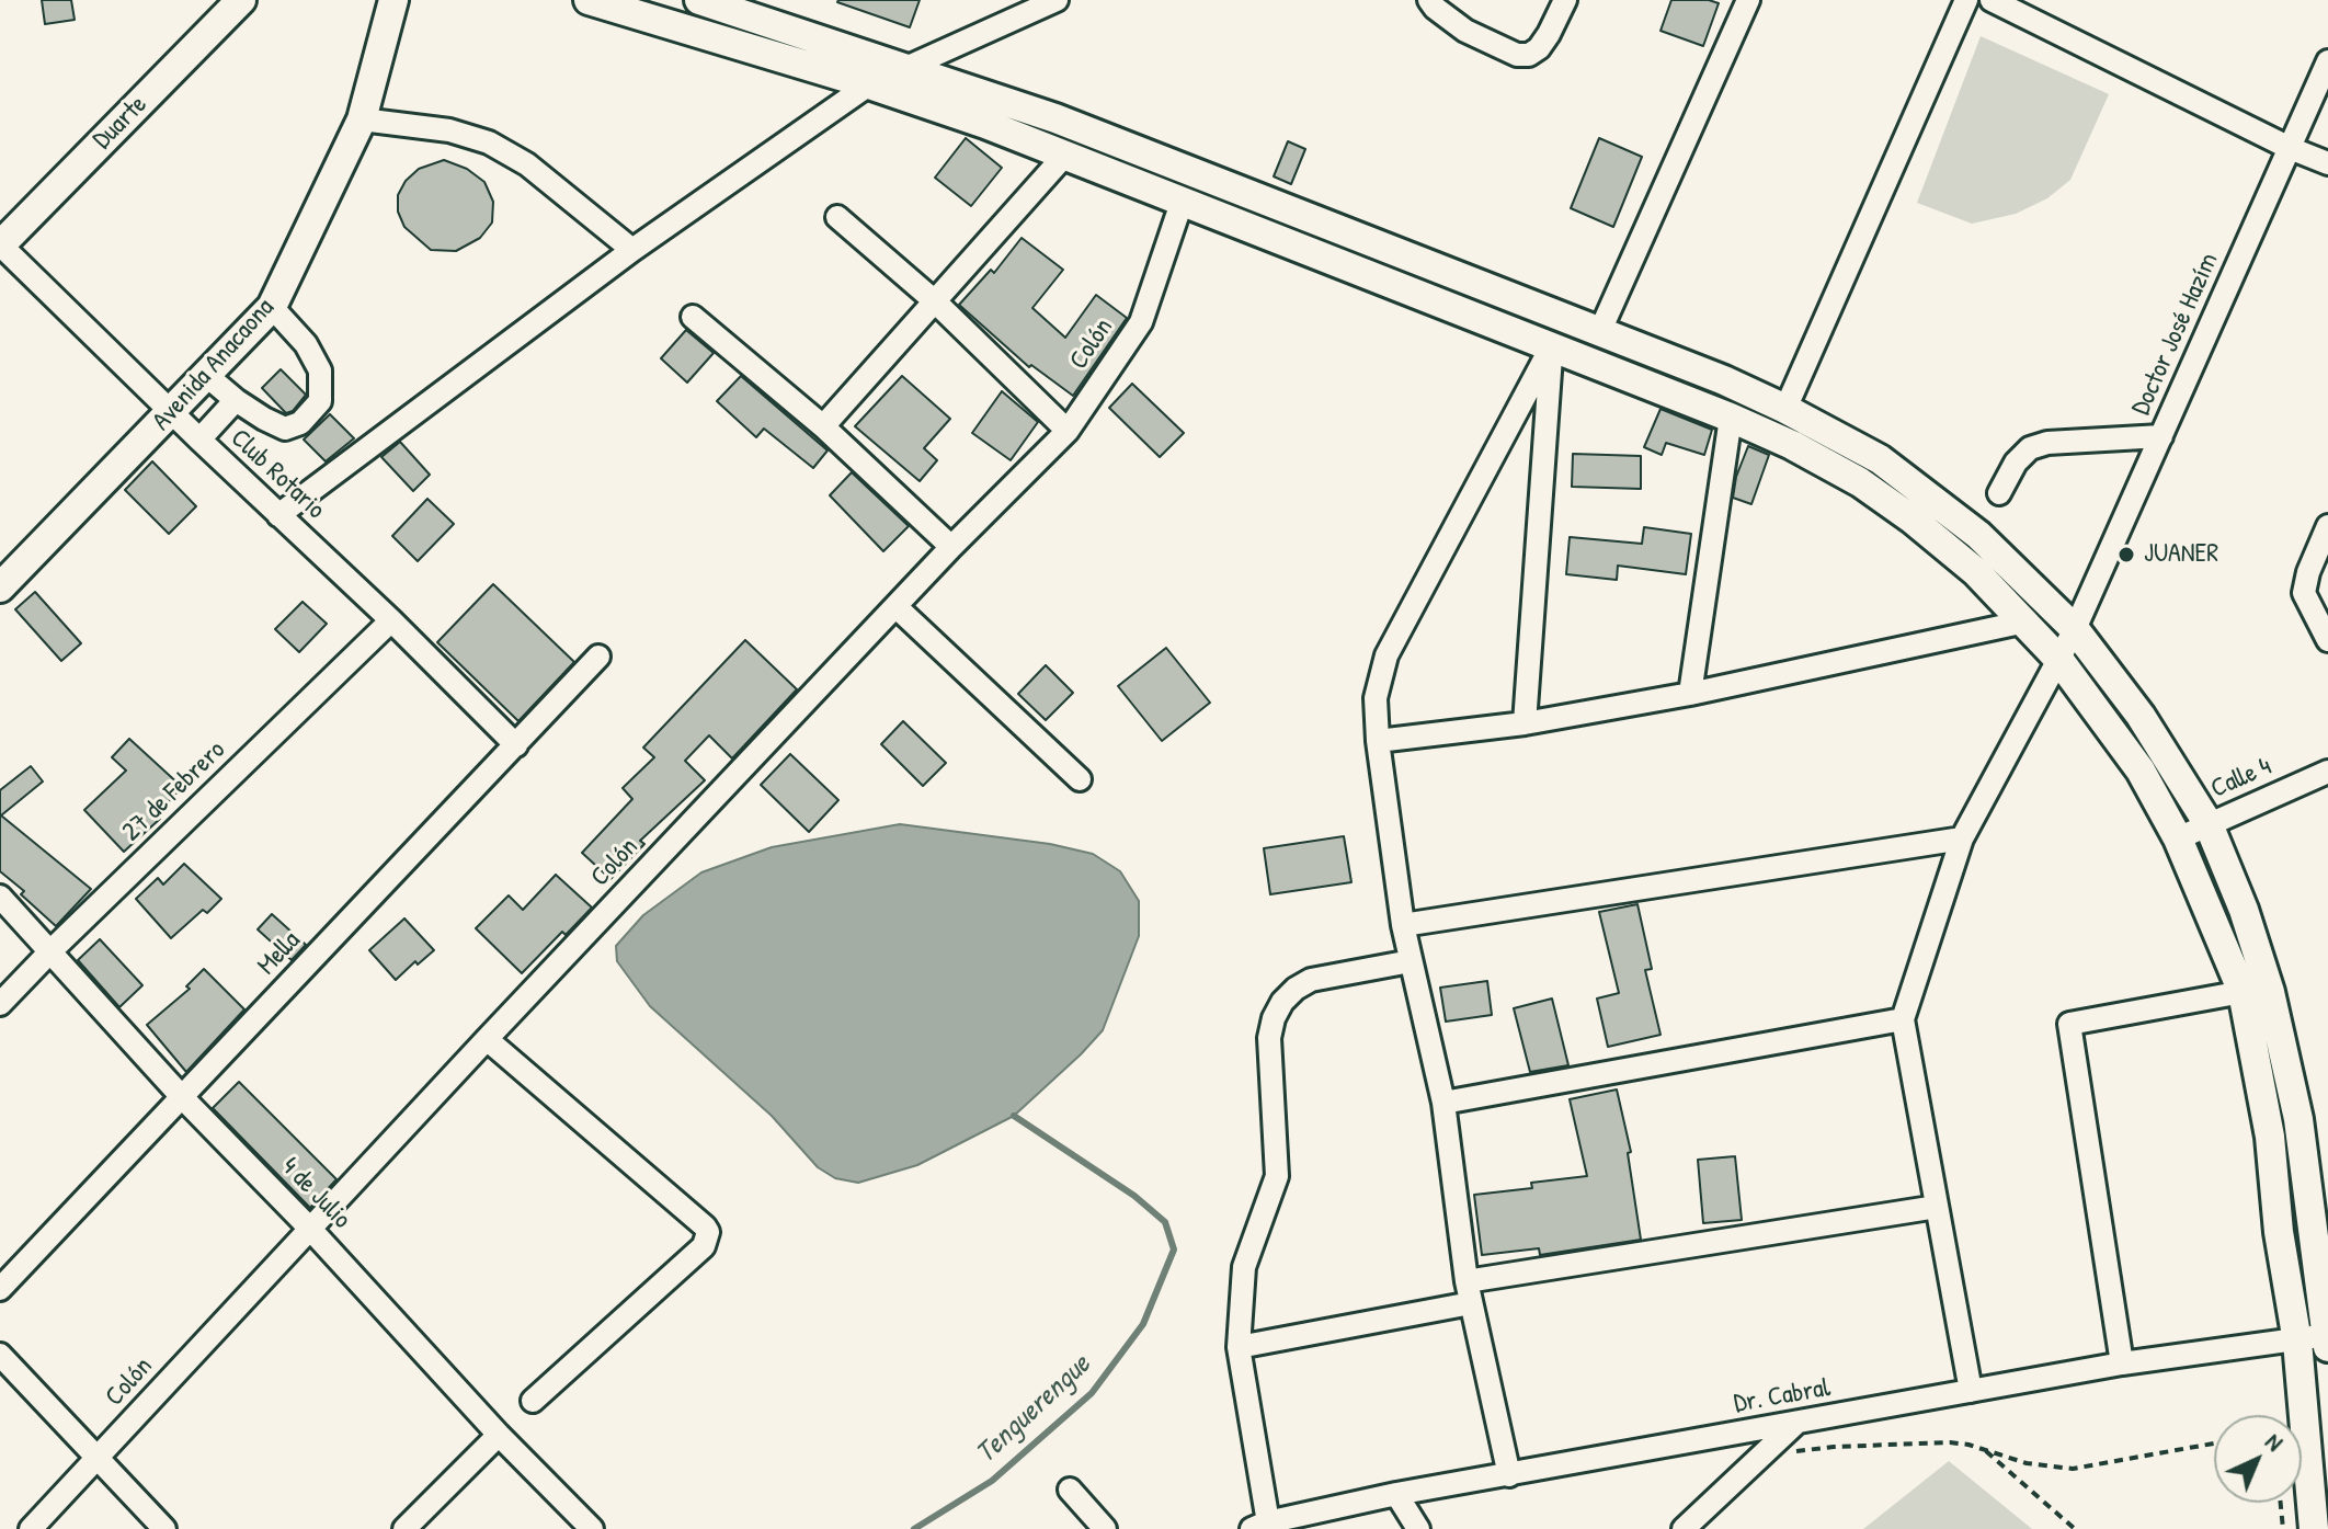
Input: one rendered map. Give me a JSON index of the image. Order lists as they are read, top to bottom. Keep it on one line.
{"streets":{"main road":["Duarte","Avenida Anacaona"],"street":["Doctor José Hazím","Colón","Club Rotario","Calle 4","27 de Febrero","Mella","4 de Julio","Dr. Cabral"]},"crossings":[["Duarte","Club Rotario"],["Colón","4 de Julio"],["Avenida Anacaona","Club Rotario"],["Club Rotario","27 de Febrero"],["Club Rotario","Mella"],["27 de Febrero","4 de Julio"],["Mella","4 de Julio"]],"water":["Tenguerengue"],"places":["JUANER"],"north":"top right"}
